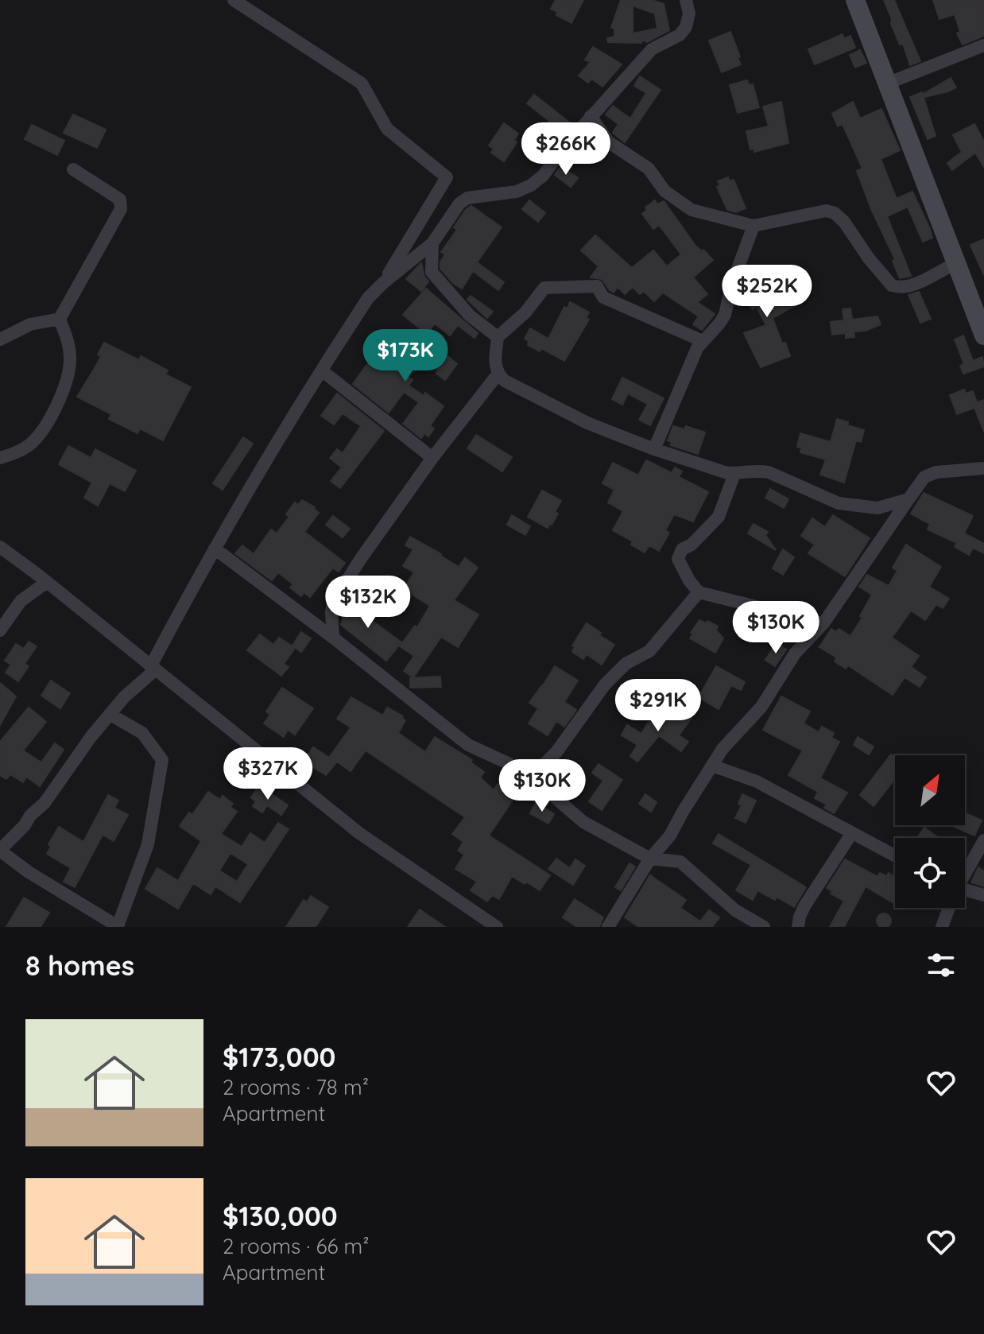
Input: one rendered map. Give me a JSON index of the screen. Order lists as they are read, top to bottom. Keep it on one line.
{"north":"top right","page":{"price":["$266K","$252K","$173K","$132K","$130K","$291K","$327K","$130K"],"heading":"8 homes","list":[{"name":"$173,000","note":"2 rooms · 78 m² · Apartment"},{"name":"$130,000","note":"2 rooms · 66 m² · Apartment"}]}}
